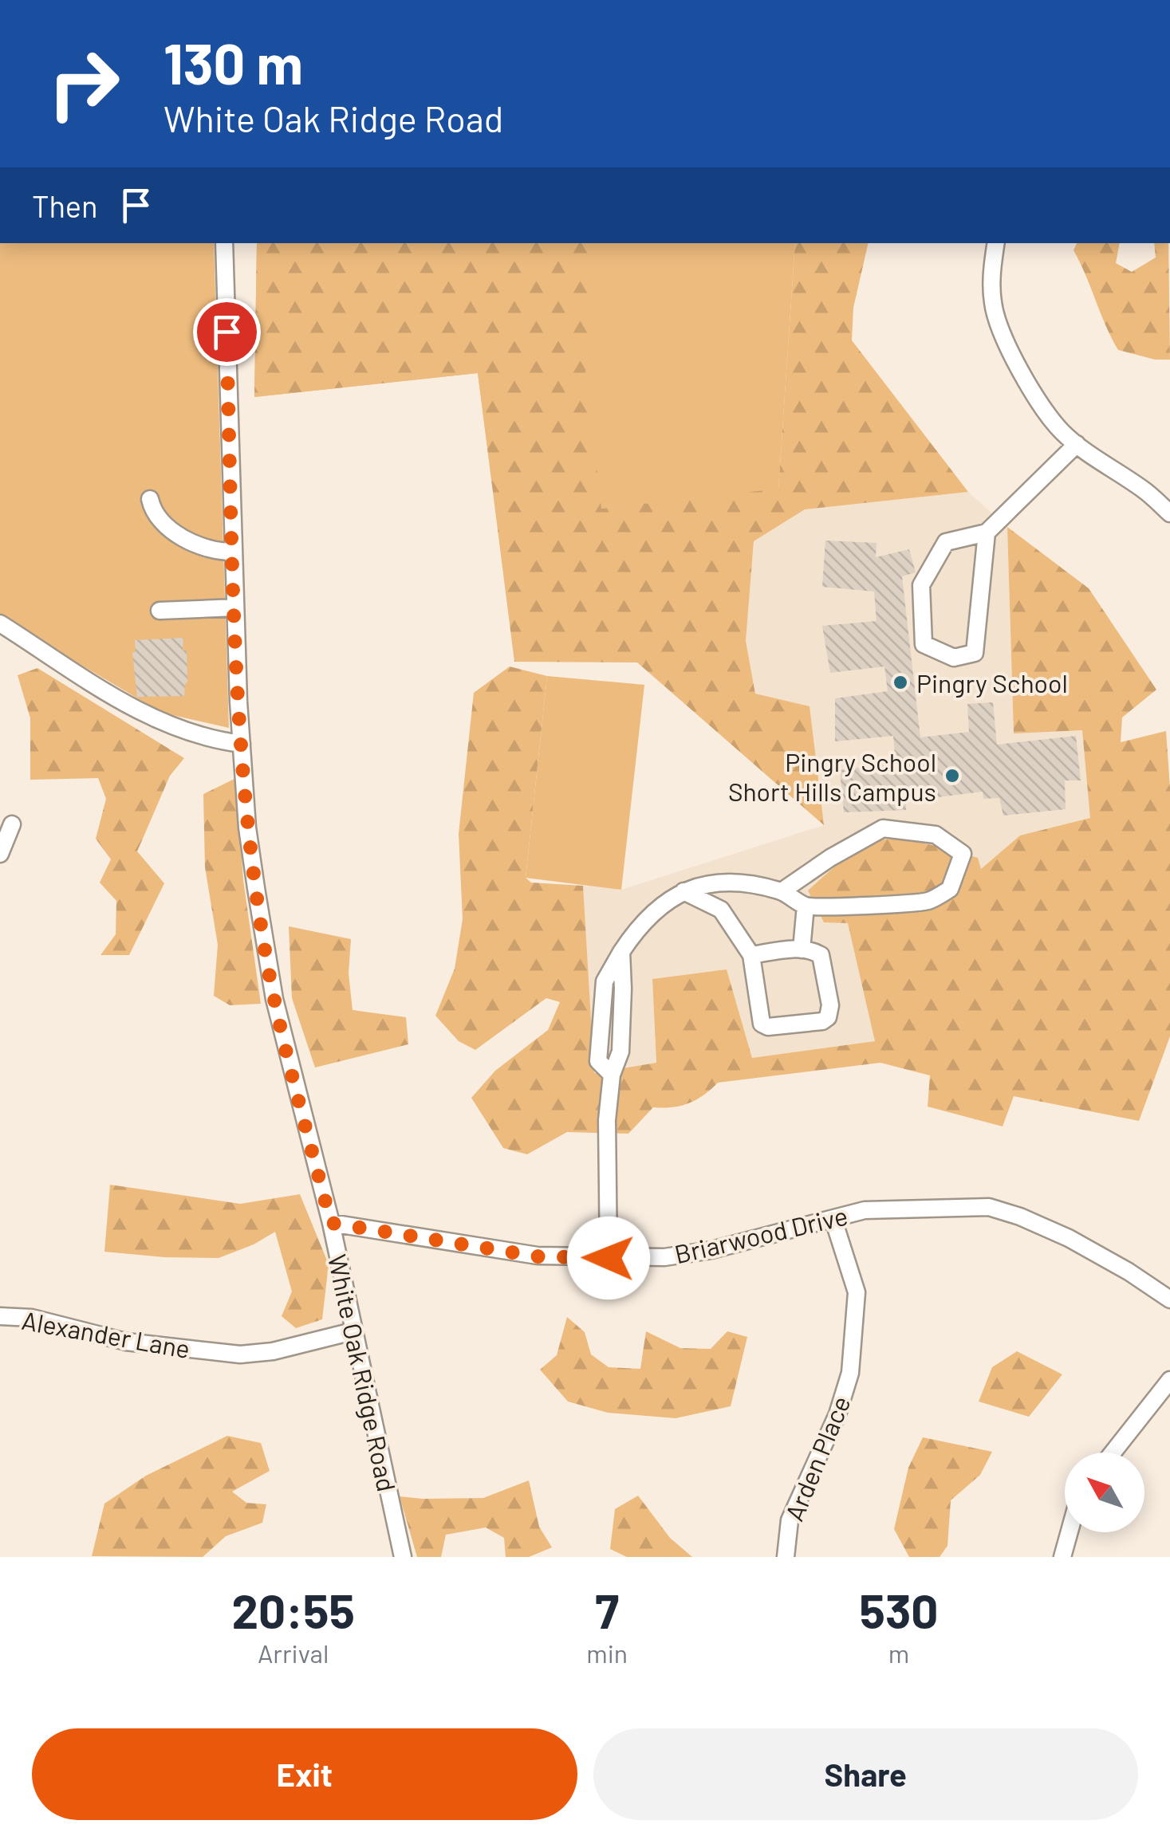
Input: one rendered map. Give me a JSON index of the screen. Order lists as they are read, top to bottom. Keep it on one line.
{"streets":{"street":["Briarwood Drive","Alexander Lane","White Oak Ridge Road","Arden Place"]},"crossings":[["Briarwood Drive","White Oak Ridge Road"],["Briarwood Drive","Arden Place"],["Alexander Lane","White Oak Ridge Road"]],"places":["Pingry School","Pingry School Short Hills Campus"],"north":"top left","page":{"turn":["130 m","White Oak Ridge Road"],"then":"Then","eta":["20:55","Arrival","7","min","530","m"],"buttons":["Exit","Share"]}}
